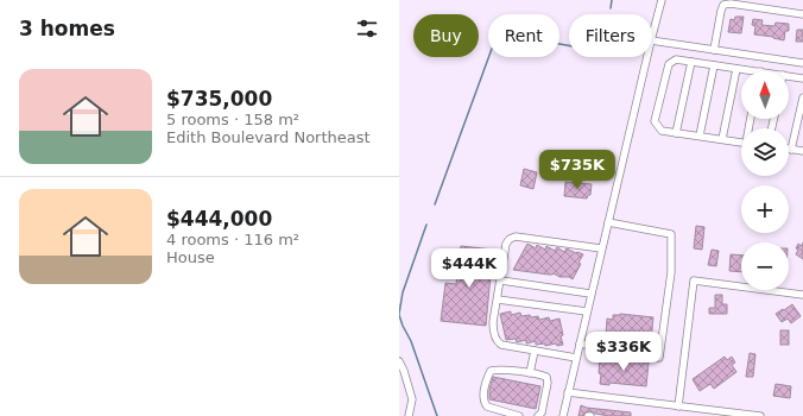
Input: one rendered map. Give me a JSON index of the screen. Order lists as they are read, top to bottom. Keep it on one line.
{"north":"top","page":{"heading":"3 homes","chip":["Buy","Rent","Filters"],"list":[{"name":"$735,000","note":"5 rooms · 158 m² · Edith Boulevard Northeast"},{"name":"$444,000","note":"4 rooms · 116 m² · House"}],"map_buttons":["+","−"],"price":["$735K","$444K","$336K"]}}
